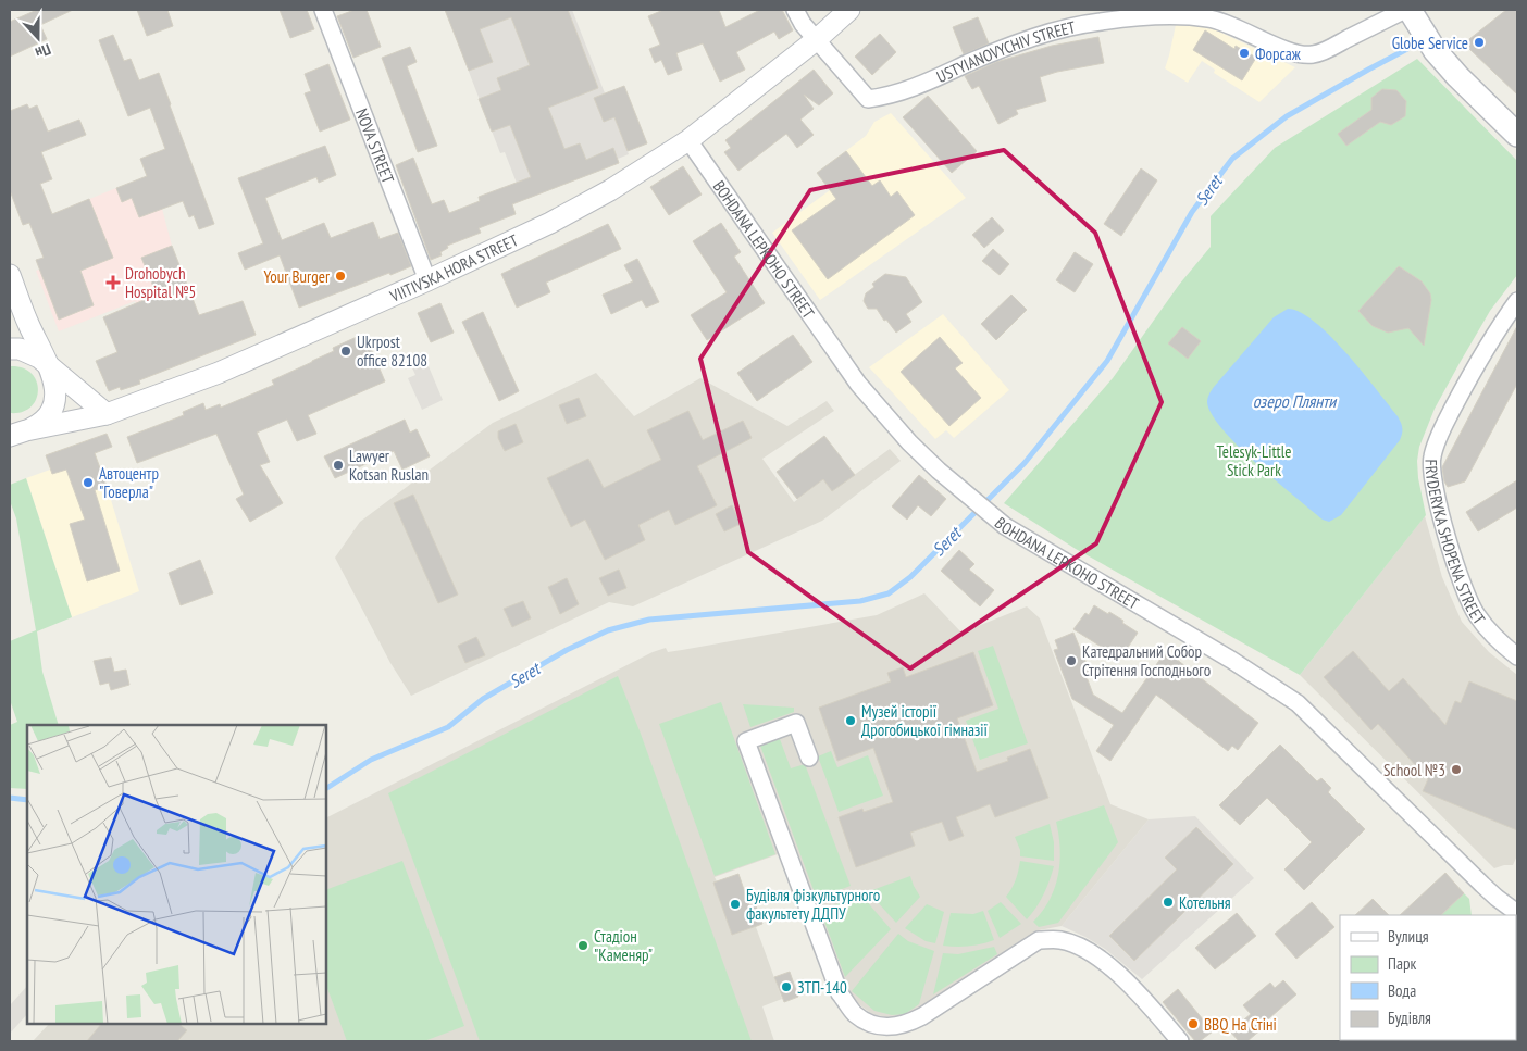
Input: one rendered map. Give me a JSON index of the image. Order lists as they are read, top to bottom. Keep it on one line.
{"streets":{"street":["USTYIANOVYCHIV STREET","NOVA STREET","BOHDANA LEPKOHO STREET","VIITIVSKA HORA STREET","FRYDERYKA SHOPENA STREET"]},"crossings":[["USTYIANOVYCHIV STREET","VIITIVSKA HORA STREET"],["NOVA STREET","VIITIVSKA HORA STREET"],["BOHDANA LEPKOHO STREET","VIITIVSKA HORA STREET"]],"water":["Seret","озеро Плянти"],"parks":["Telesyk-Little Stick Park"],"places":{"other":["Globe Service","Форсаж","Your Burger","Ukrpost office 82108","Lawyer Kotsan Ruslan","Автоцентр \"Говерла\"","Катедральний Собор Стрітення Господнього","Музей історії Дрогобицької гімназії","School №3","Котельня","Будівля фізкультурного факультету ДДПУ","Стадіон \"Каменяр\"","ЗТП-140","BBQ На Стіні"],"health":["Drohobych Hospital №5"]},"legend":["Вулиця","Парк","Вода","Будівля"],"north":"bottom"}
